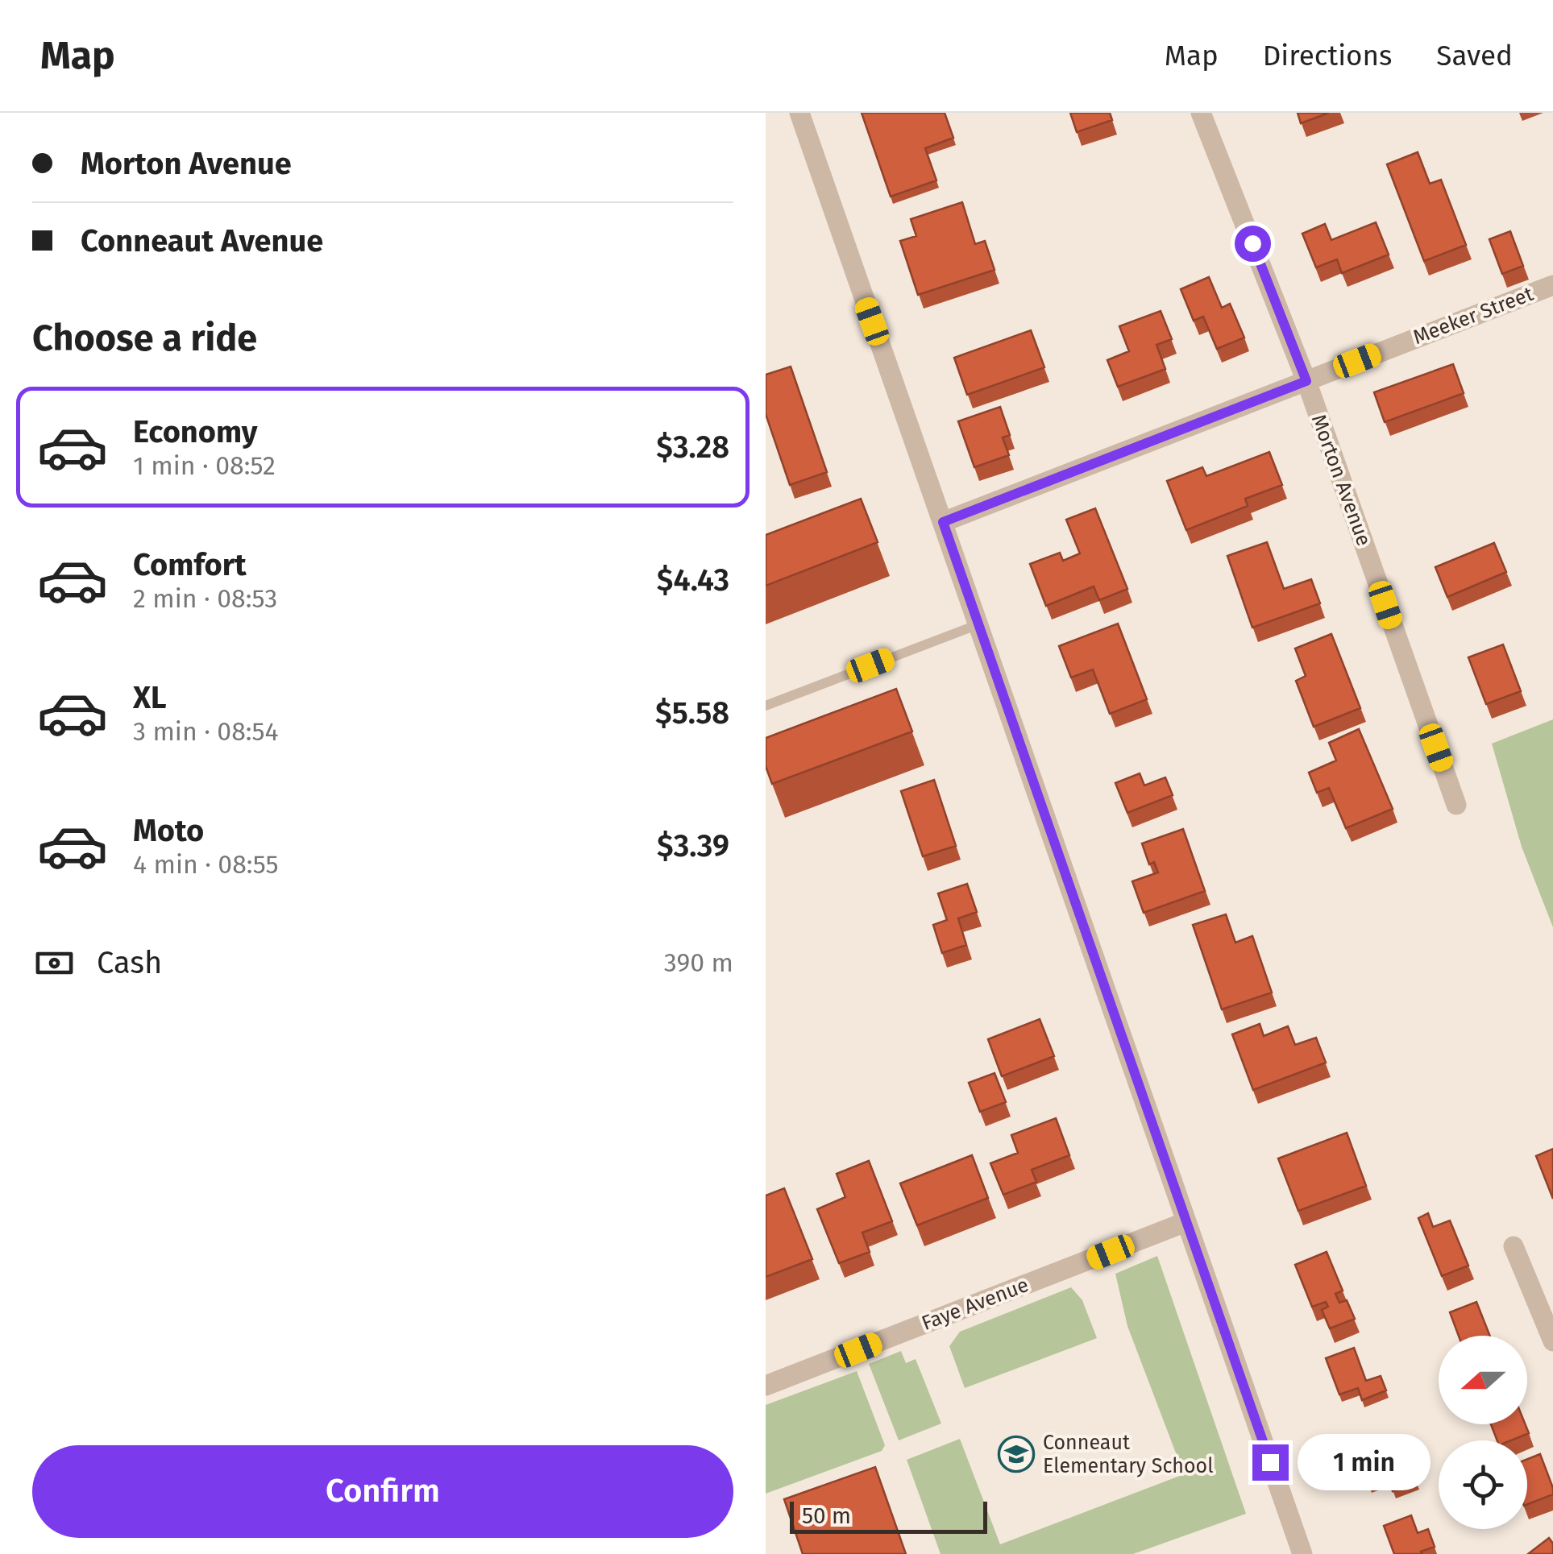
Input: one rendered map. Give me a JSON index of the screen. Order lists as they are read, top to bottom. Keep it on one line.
{"streets":{"street":["Meeker Street","Morton Avenue","Faye Avenue"]},"crossings":[["Meeker Street","Morton Avenue"]],"places":{"school or university":["Conneaut Elementary School"]},"scale_bar":"50 m","north":"left","page":{"header":"Map","nav":["Map","Directions","Saved"],"banner":["Morton Avenue","Conneaut Avenue"],"heading":"Choose a ride","list":[{"name":"Economy","note":"1 min · 08:52","value":"$3.28"},{"name":"Comfort","note":"2 min · 08:53","value":"$4.43"},{"name":"XL","note":"3 min · 08:54","value":"$5.58"},{"name":"Moto","note":"4 min · 08:55","value":"$3.39"}],"pay":["Cash","390 m"],"buttons":"Confirm","bubble":"1 min","scale":"50 m"}}
